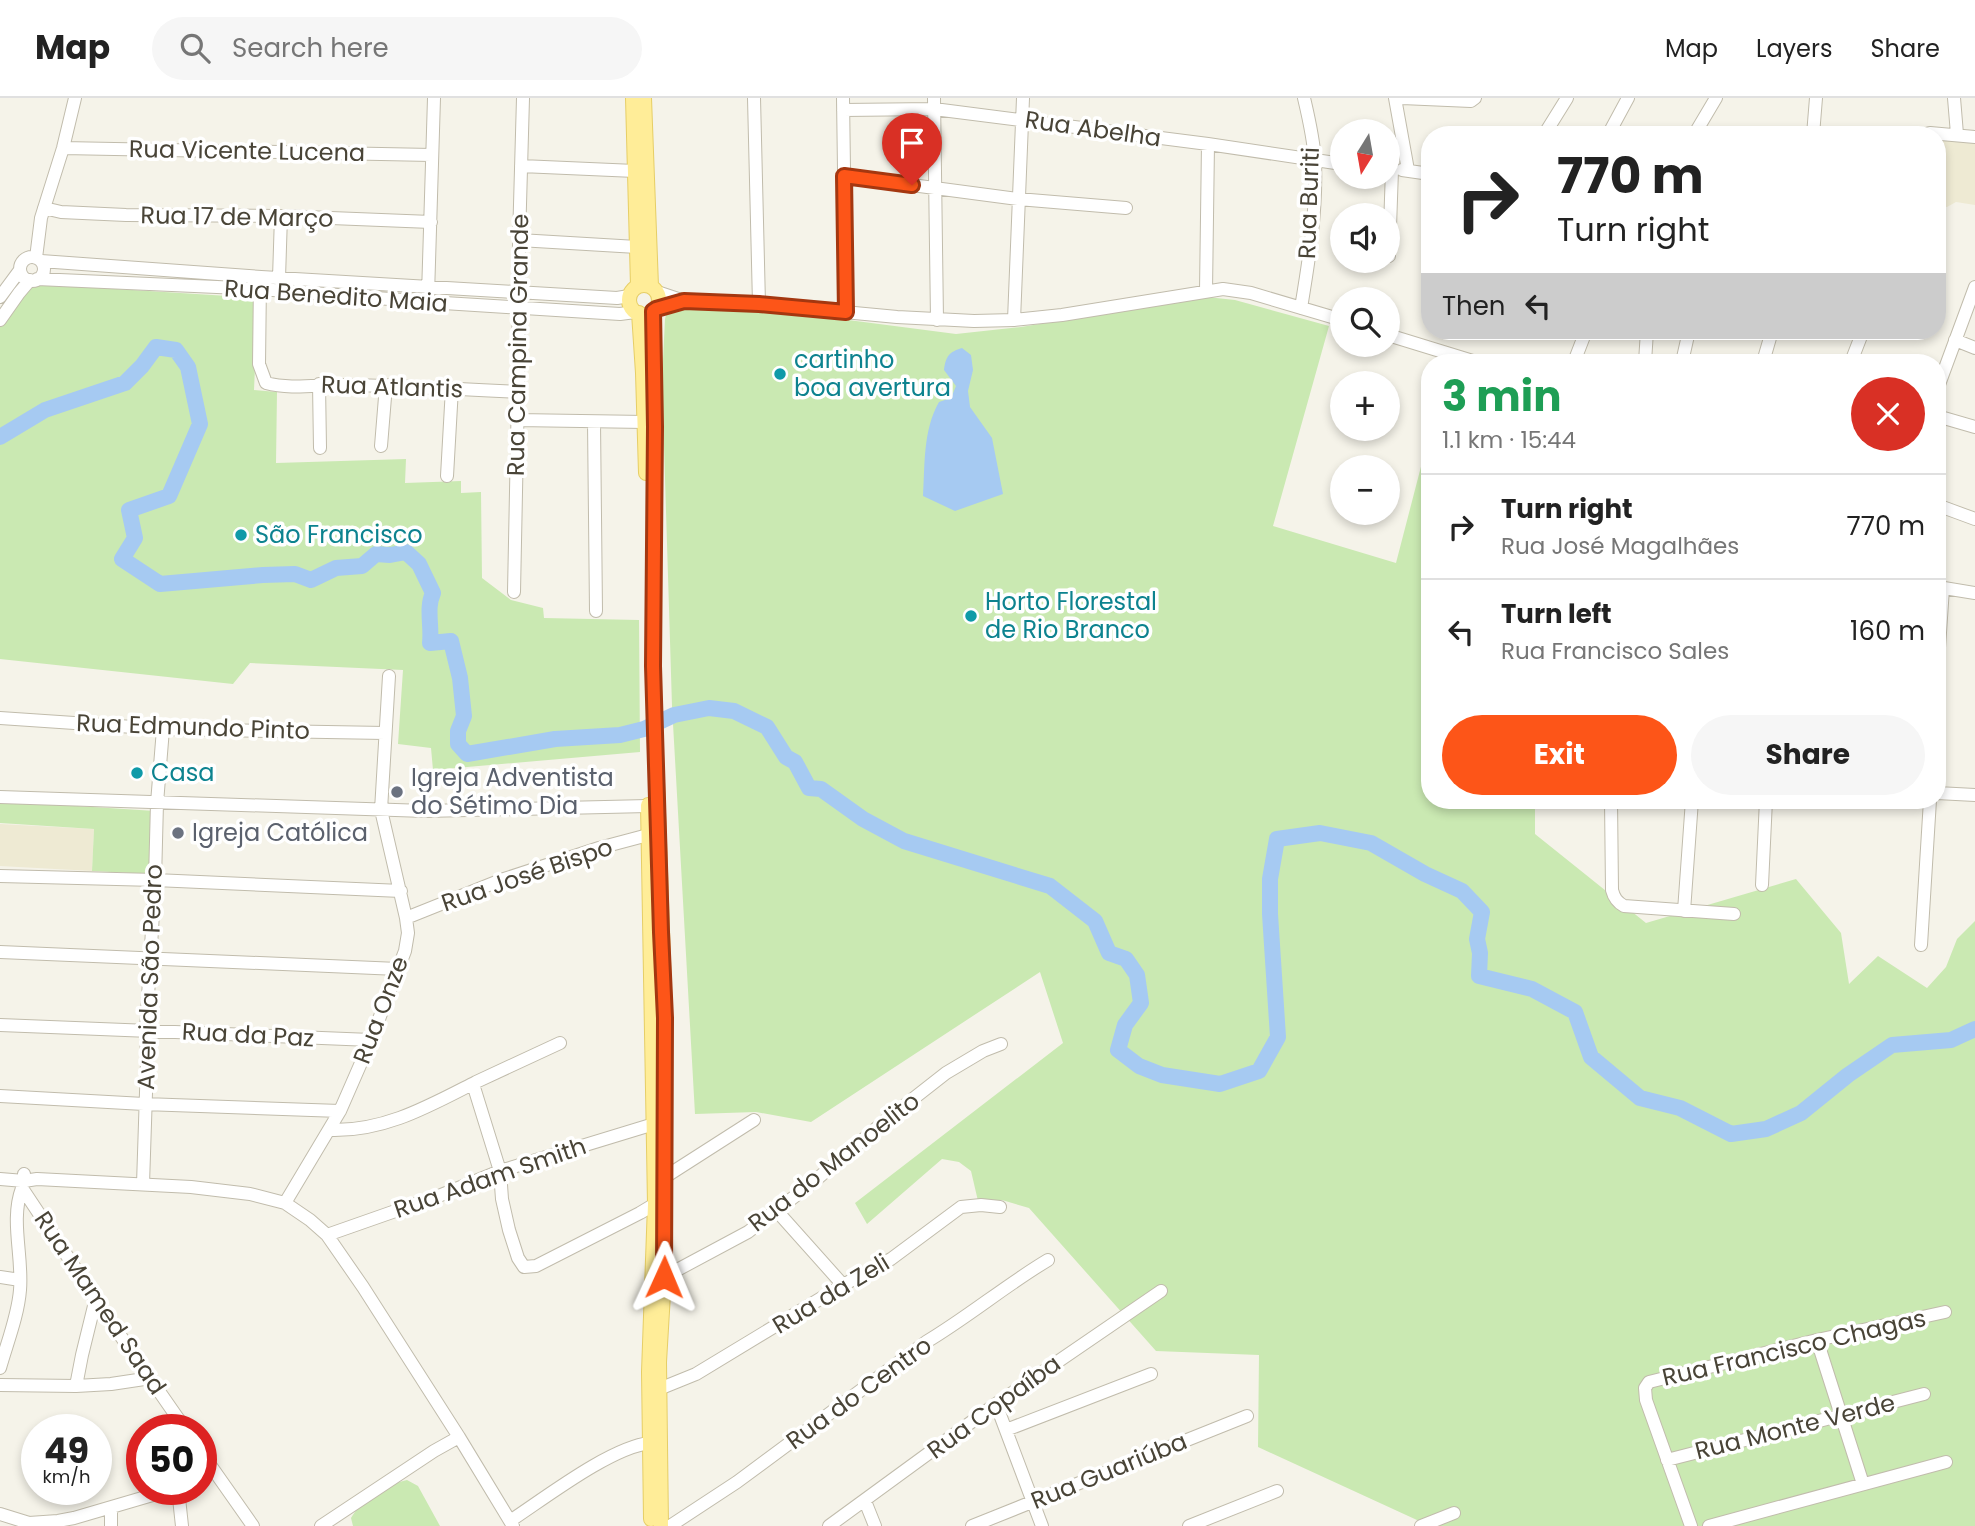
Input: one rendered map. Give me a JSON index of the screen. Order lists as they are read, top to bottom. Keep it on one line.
{"streets":{"street":["Rua Abelha","Rua Vicente Lucena","Rua Buriti","Rua 17 de Março","Rua Benedito Maia","Rua Campina Grande","Rua Atlantis","Rua Edmundo Pinto","Rua José Bispo","Avenida São Pedro","Rua Onze","Rua da Paz","Rua do Manoelito","Rua Adam Smith","Rua da Zeli","Rua Mamed Saad","Rua Francisco Chagas","Rua do Centro","Rua Copaíba","Rua Monte Verde","Rua Guariúba"]},"crossings":[["Rua Abelha","Rua Buriti"],["Rua Benedito Maia","Rua Campina Grande"],["Rua Benedito Maia","Rua Atlantis"],["Rua Campina Grande","Rua Atlantis"],["Rua Edmundo Pinto","Avenida São Pedro"],["Rua Edmundo Pinto","Rua Onze"],["Rua José Bispo","Rua Onze"],["Avenida São Pedro","Rua da Paz"],["Rua Onze","Rua da Paz"],["Rua Francisco Chagas","Rua Monte Verde"]],"places":["cartinho boa avertura","São Francisco","Horto Florestal de Rio Branco","Casa","Igreja Adventista do Sétimo Dia","Igreja Católica"],"north":"bottom","page":{"header":"Map","search":"Search here","nav":["Map","Layers","Share"],"map_buttons":["+","−"],"turn":["770 m","Turn right"],"then":"Then","heading":["3 min","1.1 km · 15:44"],"list":[{"name":"Turn right","note":"Rua José Magalhães","value":"770 m"},{"name":"Turn left","note":"Rua Francisco Sales","value":"160 m"}],"buttons":["Exit","Share"],"speed":"49 km/h","limit":"50"}}
